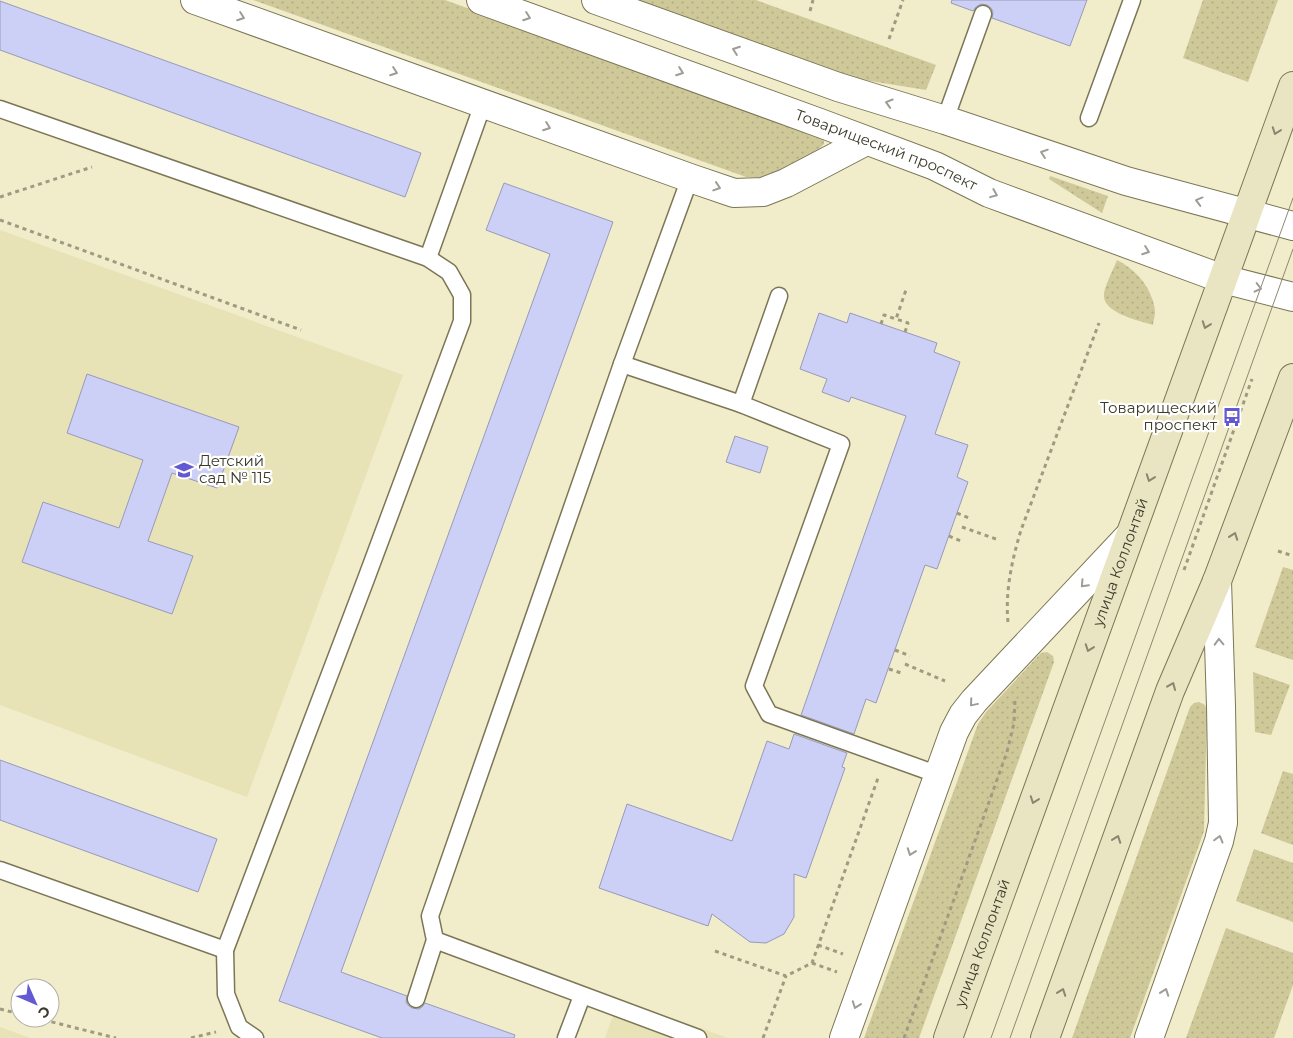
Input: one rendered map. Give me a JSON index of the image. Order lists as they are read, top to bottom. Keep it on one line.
{"streets":{"main road":["улица Коллонтай"],"street":["Товарищеский проспект"]},"crossings":[["Товарищеский проспект","улица Коллонтай"]],"places":{"bus stop":["Товарищеский проспект"],"school or university":["Детский сад № 115"]},"north":"bottom right"}
